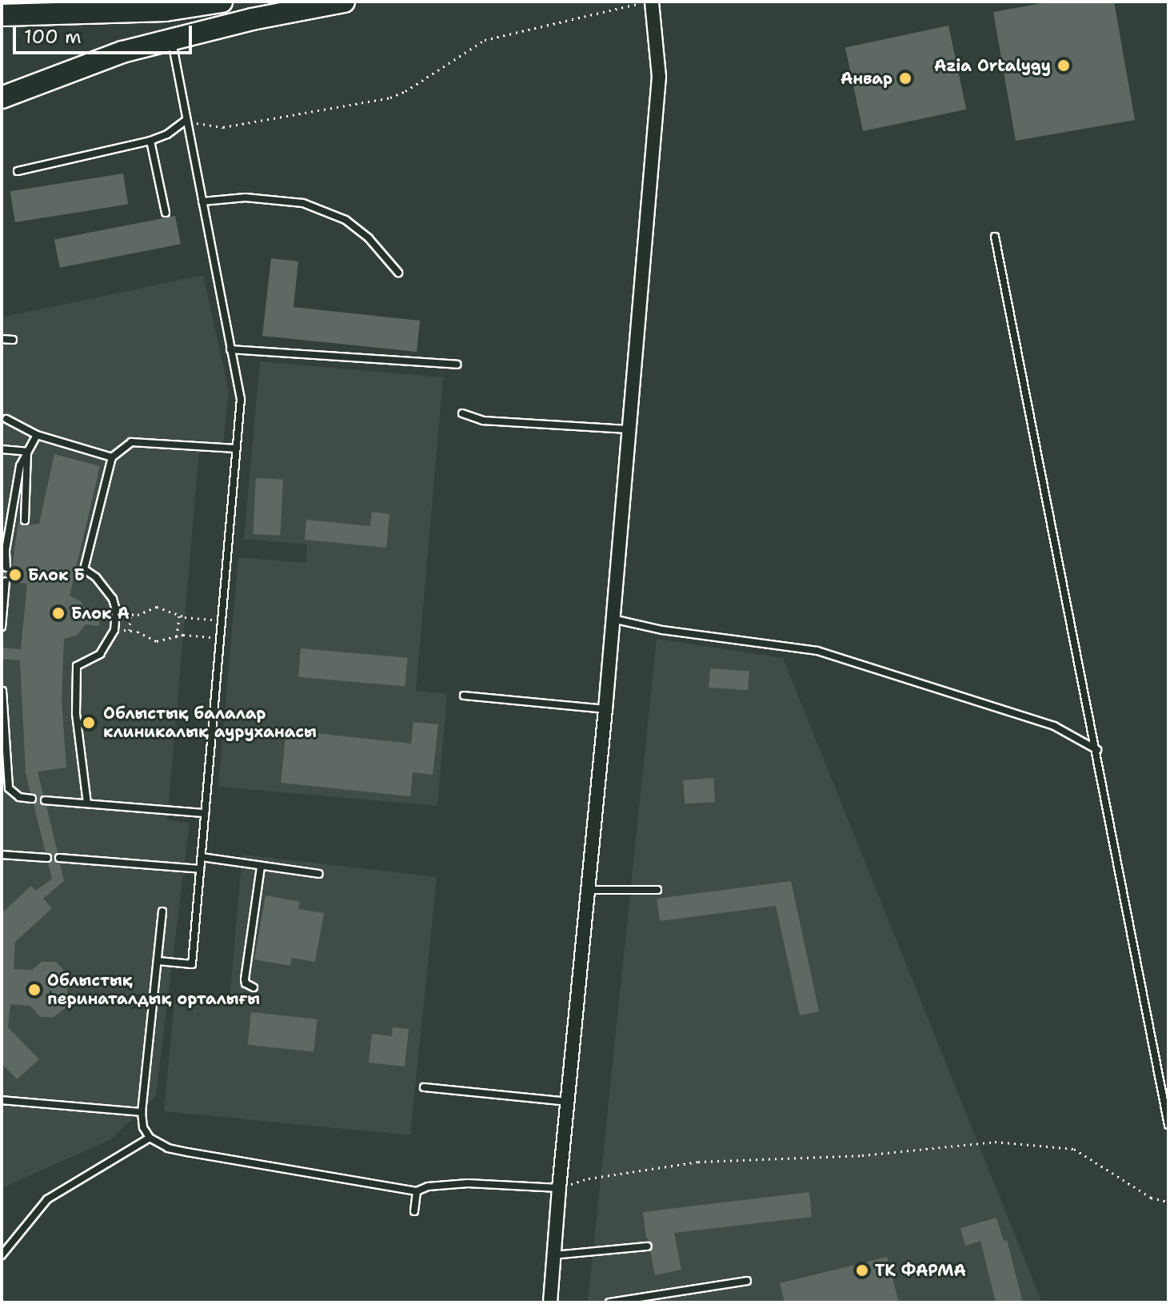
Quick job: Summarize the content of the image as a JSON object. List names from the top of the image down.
{
  "places": [
    "Azia Ortalygy",
    "Анвар",
    "Блок Б",
    "Блок А",
    "Облыстық балалар клиникалық ауруханасы",
    "Облыстық перинаталдық орталығы",
    "ТК ФАРМА"
  ],
  "scale_bar": "100 m"
}
